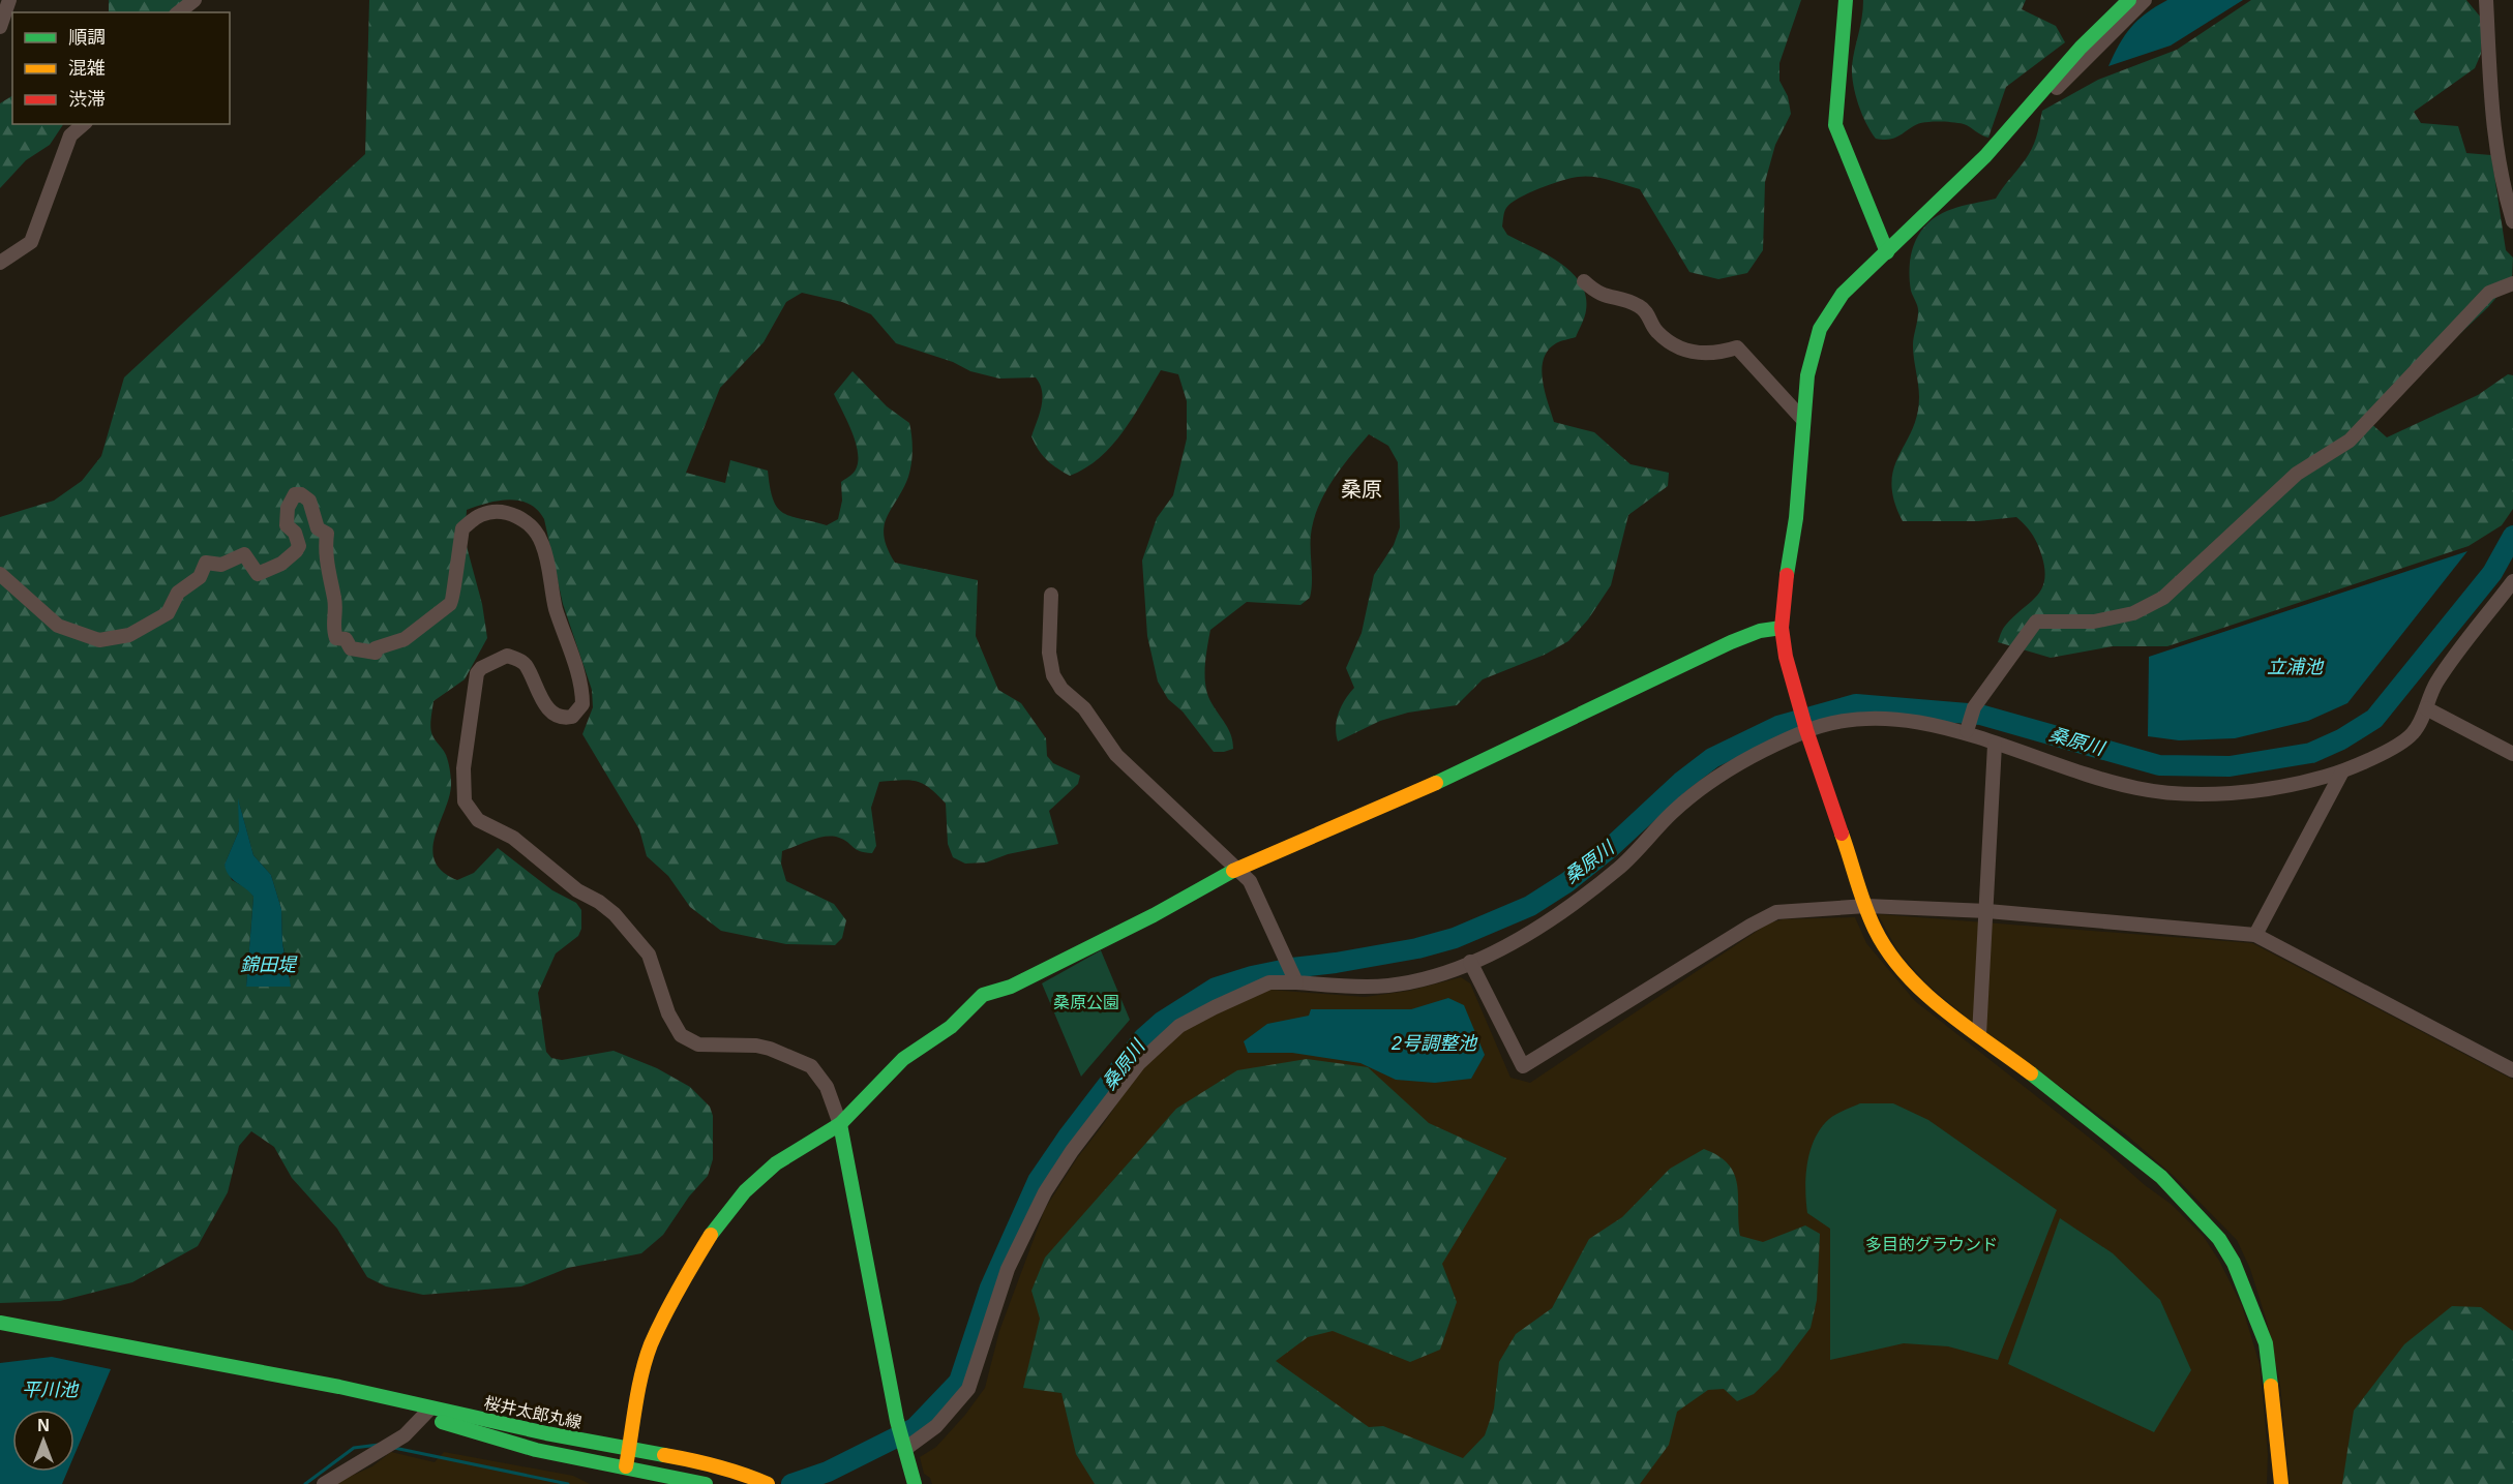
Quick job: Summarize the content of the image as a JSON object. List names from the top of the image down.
{
  "streets": {
    "street": ["桜井太郎丸線"]
  },
  "districts": ["桑原"],
  "water": [
    "立浦池",
    "桑原川",
    "錦田堤",
    "2号調整池",
    "平川池"
  ],
  "parks": ["桑原公園", "多目的グラウンド"],
  "legend": ["順調", "混雑", "渋滞"],
  "north": "top"
}
